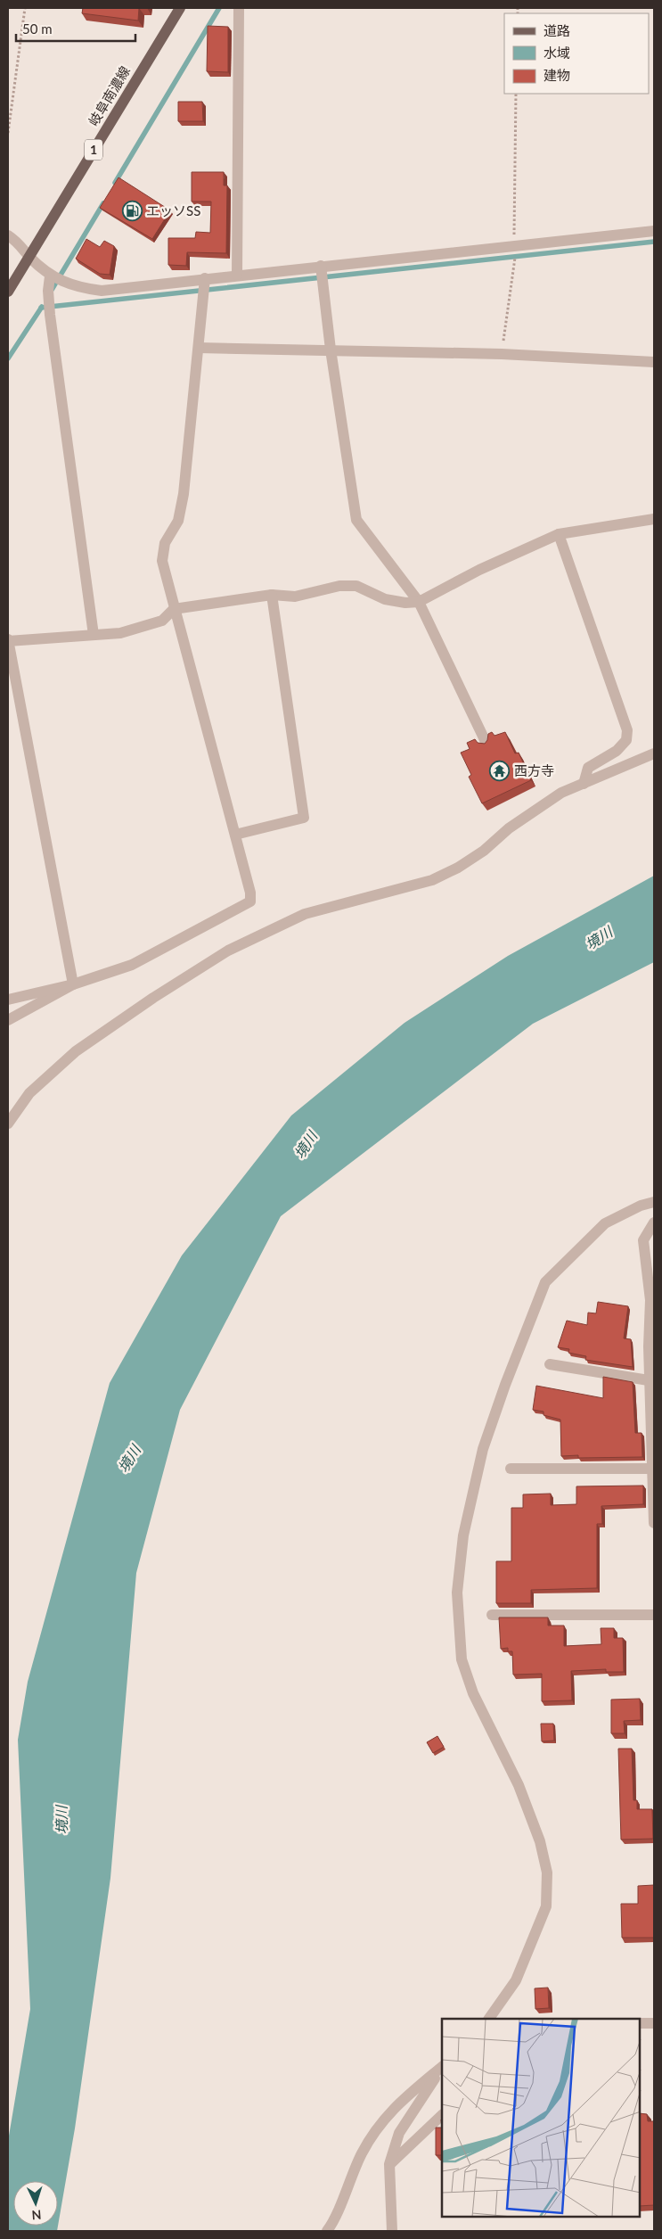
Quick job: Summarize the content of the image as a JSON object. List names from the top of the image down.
{
  "streets": {
    "main road": ["岐阜南濃線", "1"]
  },
  "water": ["境川"],
  "places": {
    "fuel station": ["エッソSS"],
    "temple": ["西方寺"]
  },
  "legend": ["道路", "水域", "建物"],
  "scale_bar": "50 m",
  "north": "bottom"
}
